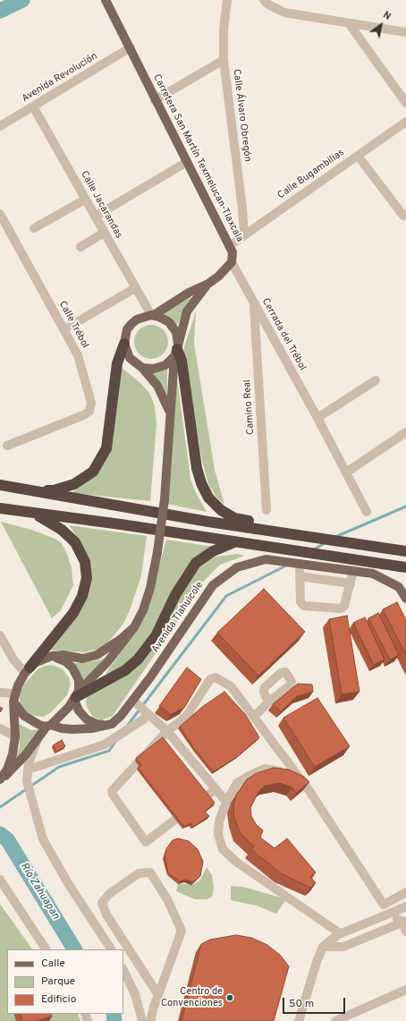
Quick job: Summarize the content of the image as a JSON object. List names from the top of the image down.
{
  "streets": {
    "main road": ["Carretera San Martín Texmelucan-Tlaxcala", "Avenida Tlahuicole"],
    "street": [
      "Avenida Revolución",
      "Calle Álvaro Obregón",
      "Calle Bugambilias",
      "Calle Jacarandas",
      "Calle Trébol",
      "Cerrada del Trébol",
      "Camino Real"
    ]
  },
  "crossings": [
    ["Avenida Revolución", "Carretera San Martín Texmelucan-Tlaxcala"],
    ["Avenida Revolución", "Calle Jacarandas"],
    ["Calle Álvaro Obregón", "Calle Bugambilias"],
    ["Carretera San Martín Texmelucan-Tlaxcala", "Calle Bugambilias"],
    ["Carretera San Martín Texmelucan-Tlaxcala", "Cerrada del Trébol"],
    ["Cerrada del Trébol", "Camino Real"]
  ],
  "water": ["Río Zahuapan"],
  "places": ["Centro de Convenciones"],
  "legend": ["Calle", "Parque", "Edificio"],
  "scale_bar": "50 m",
  "north": "top right"
}
